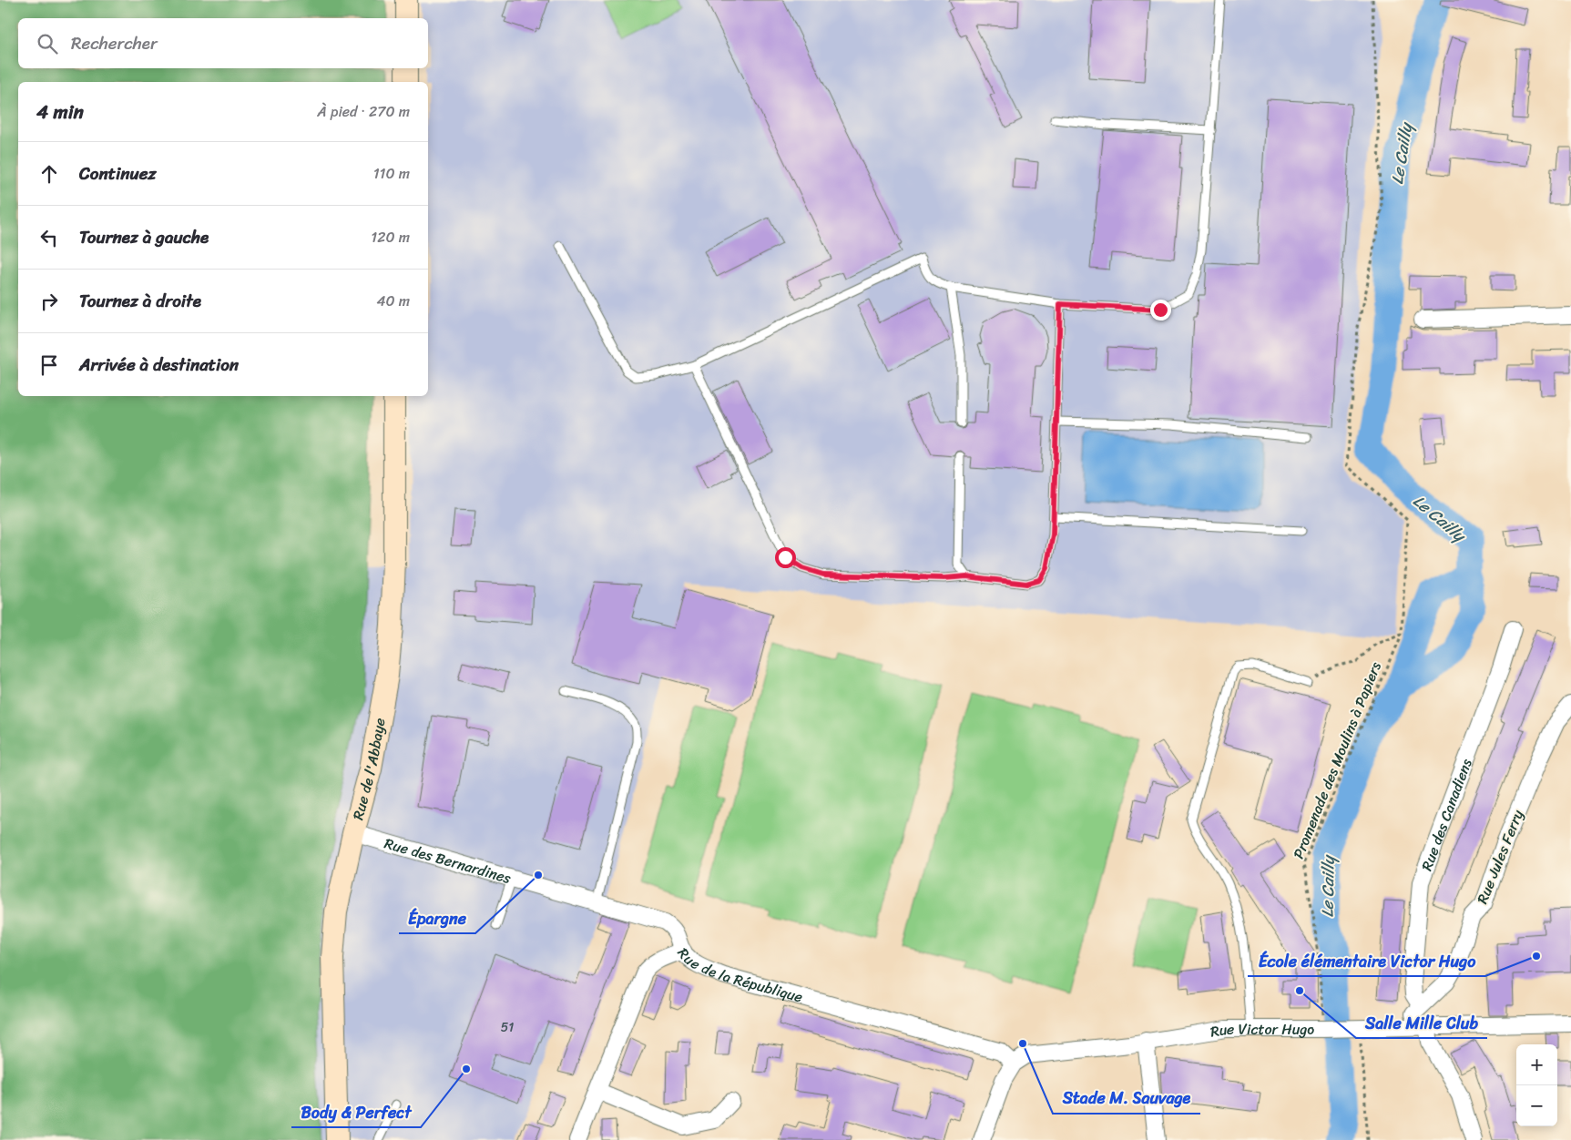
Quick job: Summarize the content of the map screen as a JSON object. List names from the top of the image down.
{
  "streets": {
    "street": [
      "Rue de l'Abbaye",
      "Rue des Canadiens",
      "Rue Jules Ferry",
      "Rue des Bernardines",
      "Rue de la République",
      "Rue Victor Hugo"
    ],
    "path": ["Promenade des Moulins à Papiers"]
  },
  "crossings": [
    ["Rue de l'Abbaye", "Rue des Bernardines"],
    ["Rue des Canadiens", "Rue Jules Ferry"],
    ["Rue Jules Ferry", "Rue Victor Hugo"],
    ["Rue des Bernardines", "Rue de la République"],
    ["Rue de la République", "Rue Victor Hugo"]
  ],
  "water": ["Le Cailly"],
  "places": [
    "Épargne",
    "École élémentaire Victor Hugo",
    "Salle Mille Club",
    "Stade M. Sauvage",
    "Body & Perfect"
  ],
  "house_numbers": ["51"],
  "page": {
    "search": "Rechercher",
    "heading": ["4 min", "À pied · 270 m"],
    "list": [
      ["Continuez", "110 m"],
      ["Tournez à gauche", "120 m"],
      ["Tournez à droite", "40 m"],
      "Arrivée à destination"
    ],
    "map_buttons": ["+", "−"]
  }
}
